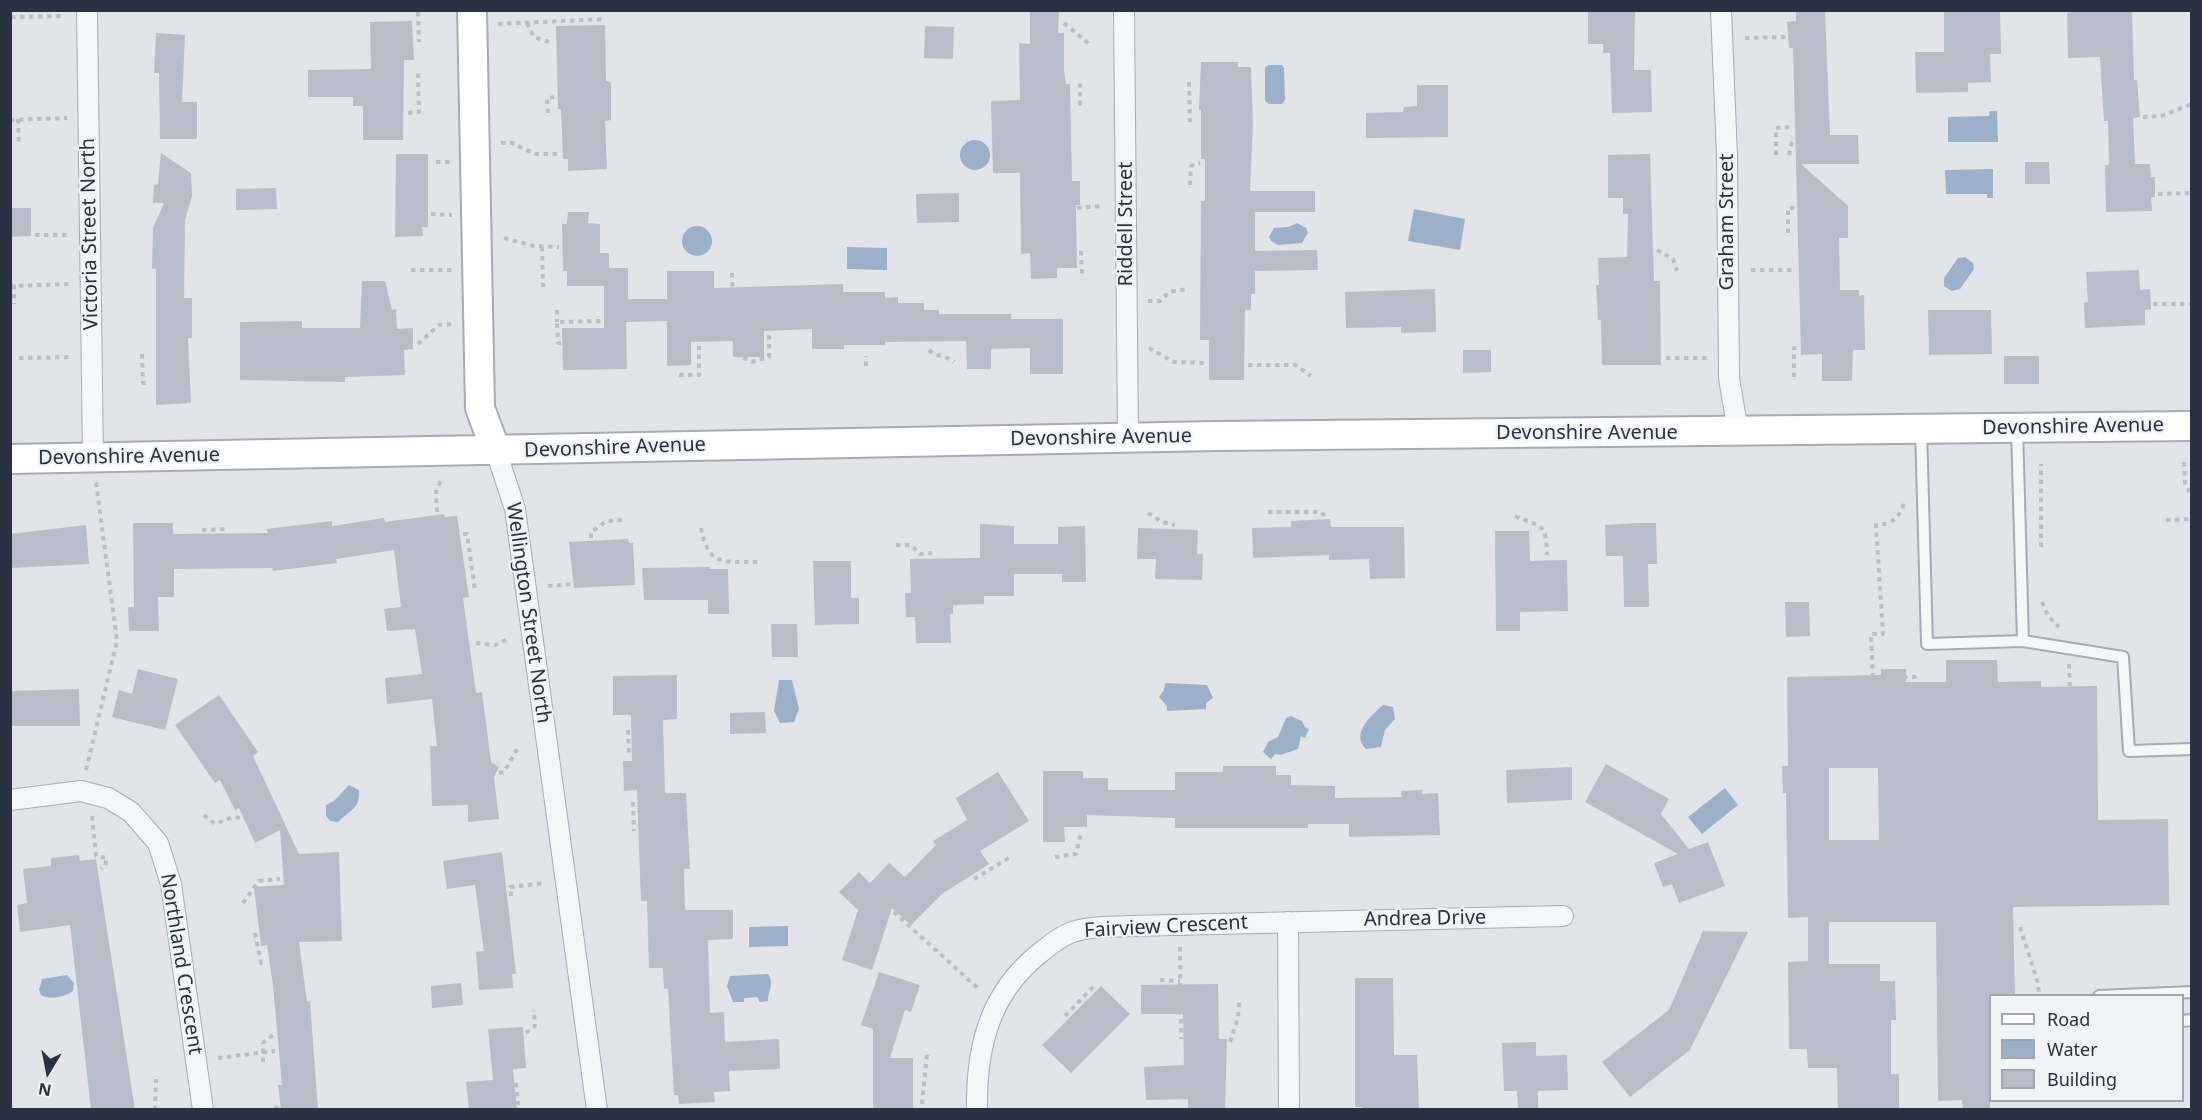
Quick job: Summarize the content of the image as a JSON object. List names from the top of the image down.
{
  "streets": {
    "main road": ["Devonshire Avenue", "Wellington Street North"],
    "street": [
      "Graham Street",
      "Riddell Street",
      "Victoria Street North",
      "Andrea Drive",
      "Fairview Crescent",
      "Northland Crescent"
    ]
  },
  "crossings": [
    ["Graham Street", "Devonshire Avenue"],
    ["Riddell Street", "Devonshire Avenue"],
    ["Victoria Street North", "Devonshire Avenue"],
    ["Devonshire Avenue", "Wellington Street North"],
    ["Andrea Drive", "Fairview Crescent"]
  ],
  "legend": ["Road", "Water", "Building"],
  "north": "bottom"
}
